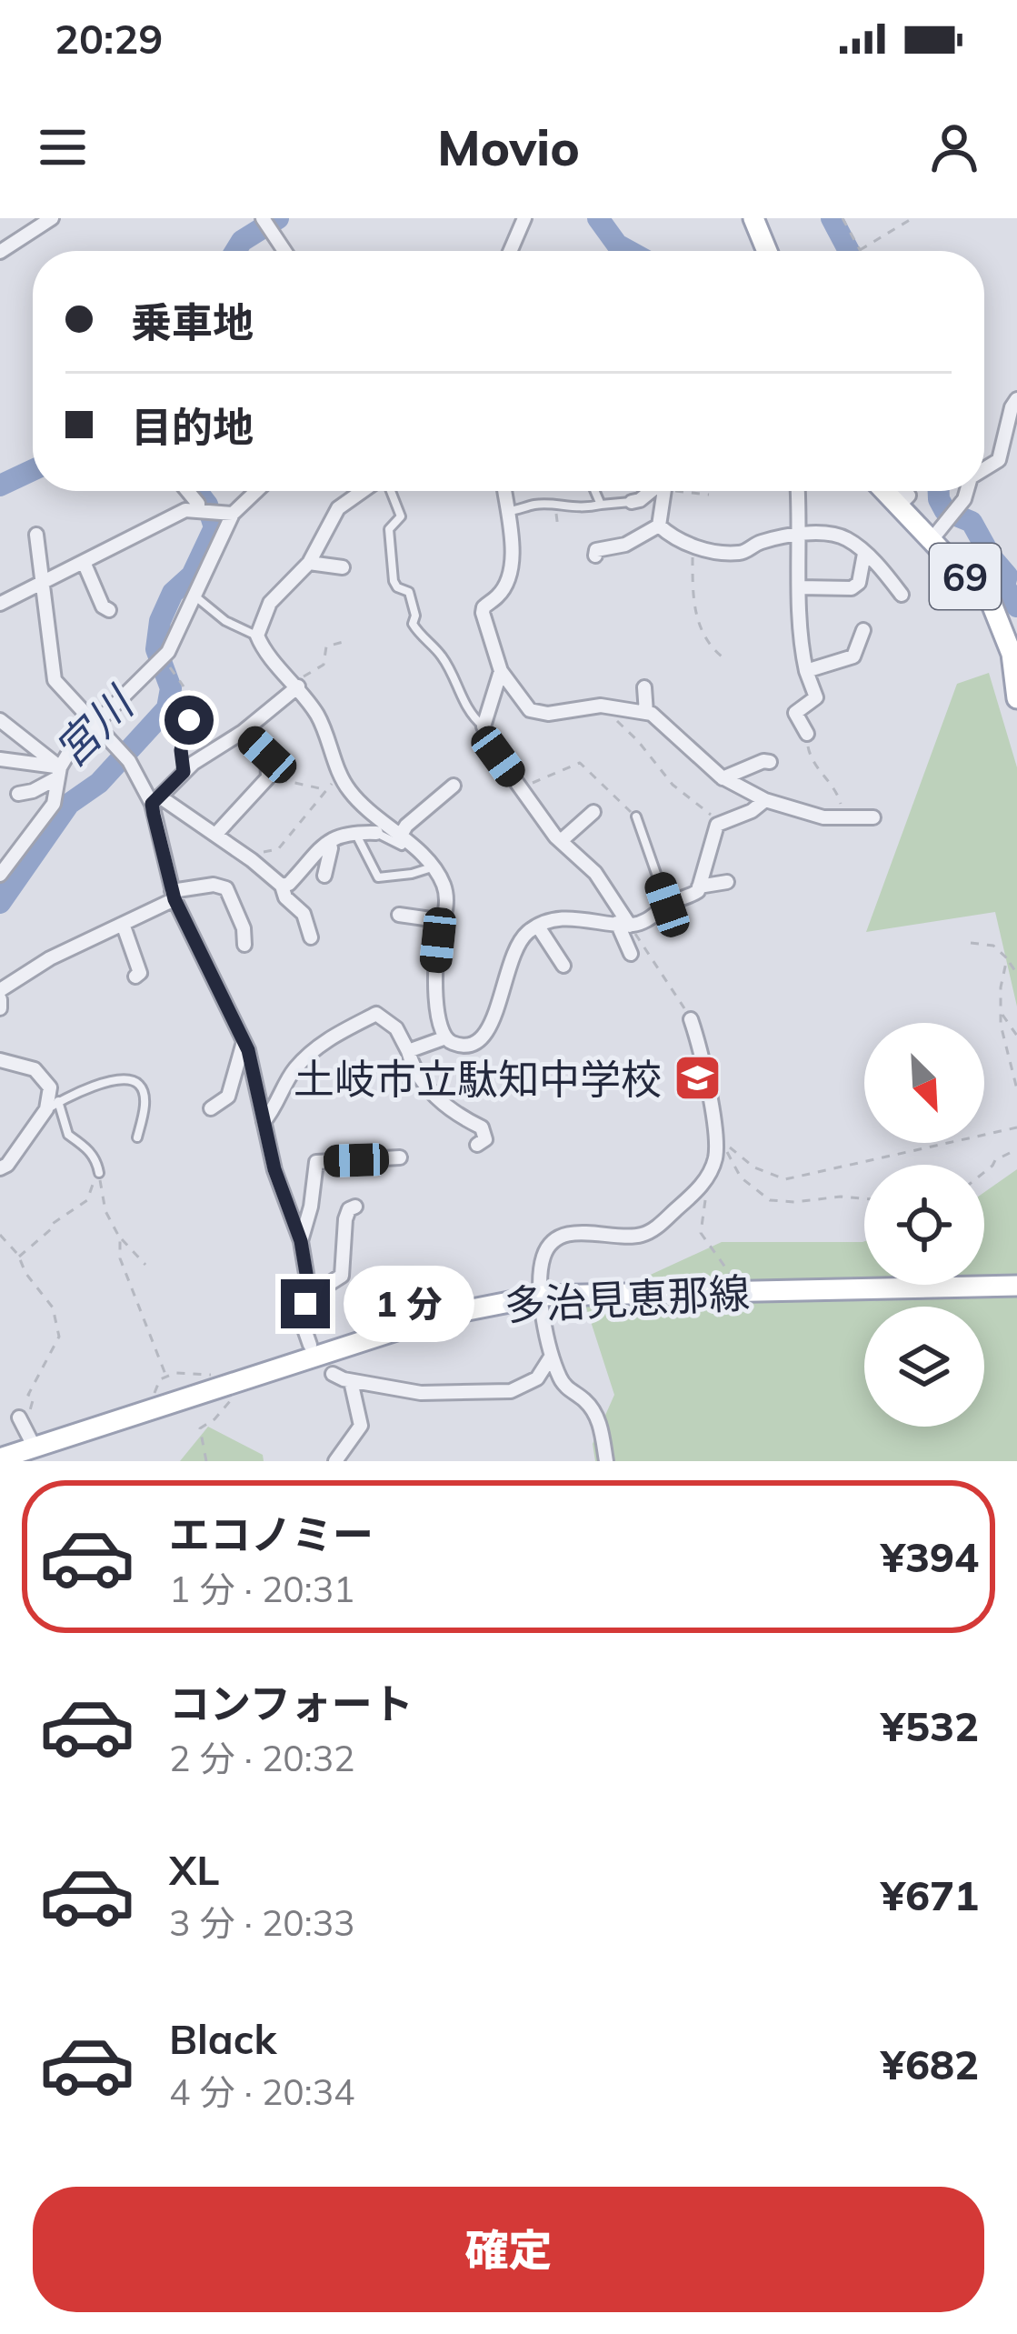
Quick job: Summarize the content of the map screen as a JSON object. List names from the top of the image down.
{
  "streets": {
    "main road": ["69", "多治見恵那線"]
  },
  "water": ["宮川"],
  "places": {
    "school or university": ["土岐市立駄知中学校"]
  },
  "north": "bottom right",
  "page": {
    "status": "20:29",
    "header": "Movio",
    "banner": ["乗車地", "目的地"],
    "bubble": "1 分",
    "list": [
      {
        "name": "エコノミー",
        "note": "1 分 · 20:31",
        "value": "¥394"
      },
      {
        "name": "コンフォート",
        "note": "2 分 · 20:32",
        "value": "¥532"
      },
      {
        "name": "XL",
        "note": "3 分 · 20:33",
        "value": "¥671"
      },
      {
        "name": "Black",
        "note": "4 分 · 20:34",
        "value": "¥682"
      }
    ],
    "buttons": "確定"
  }
}
